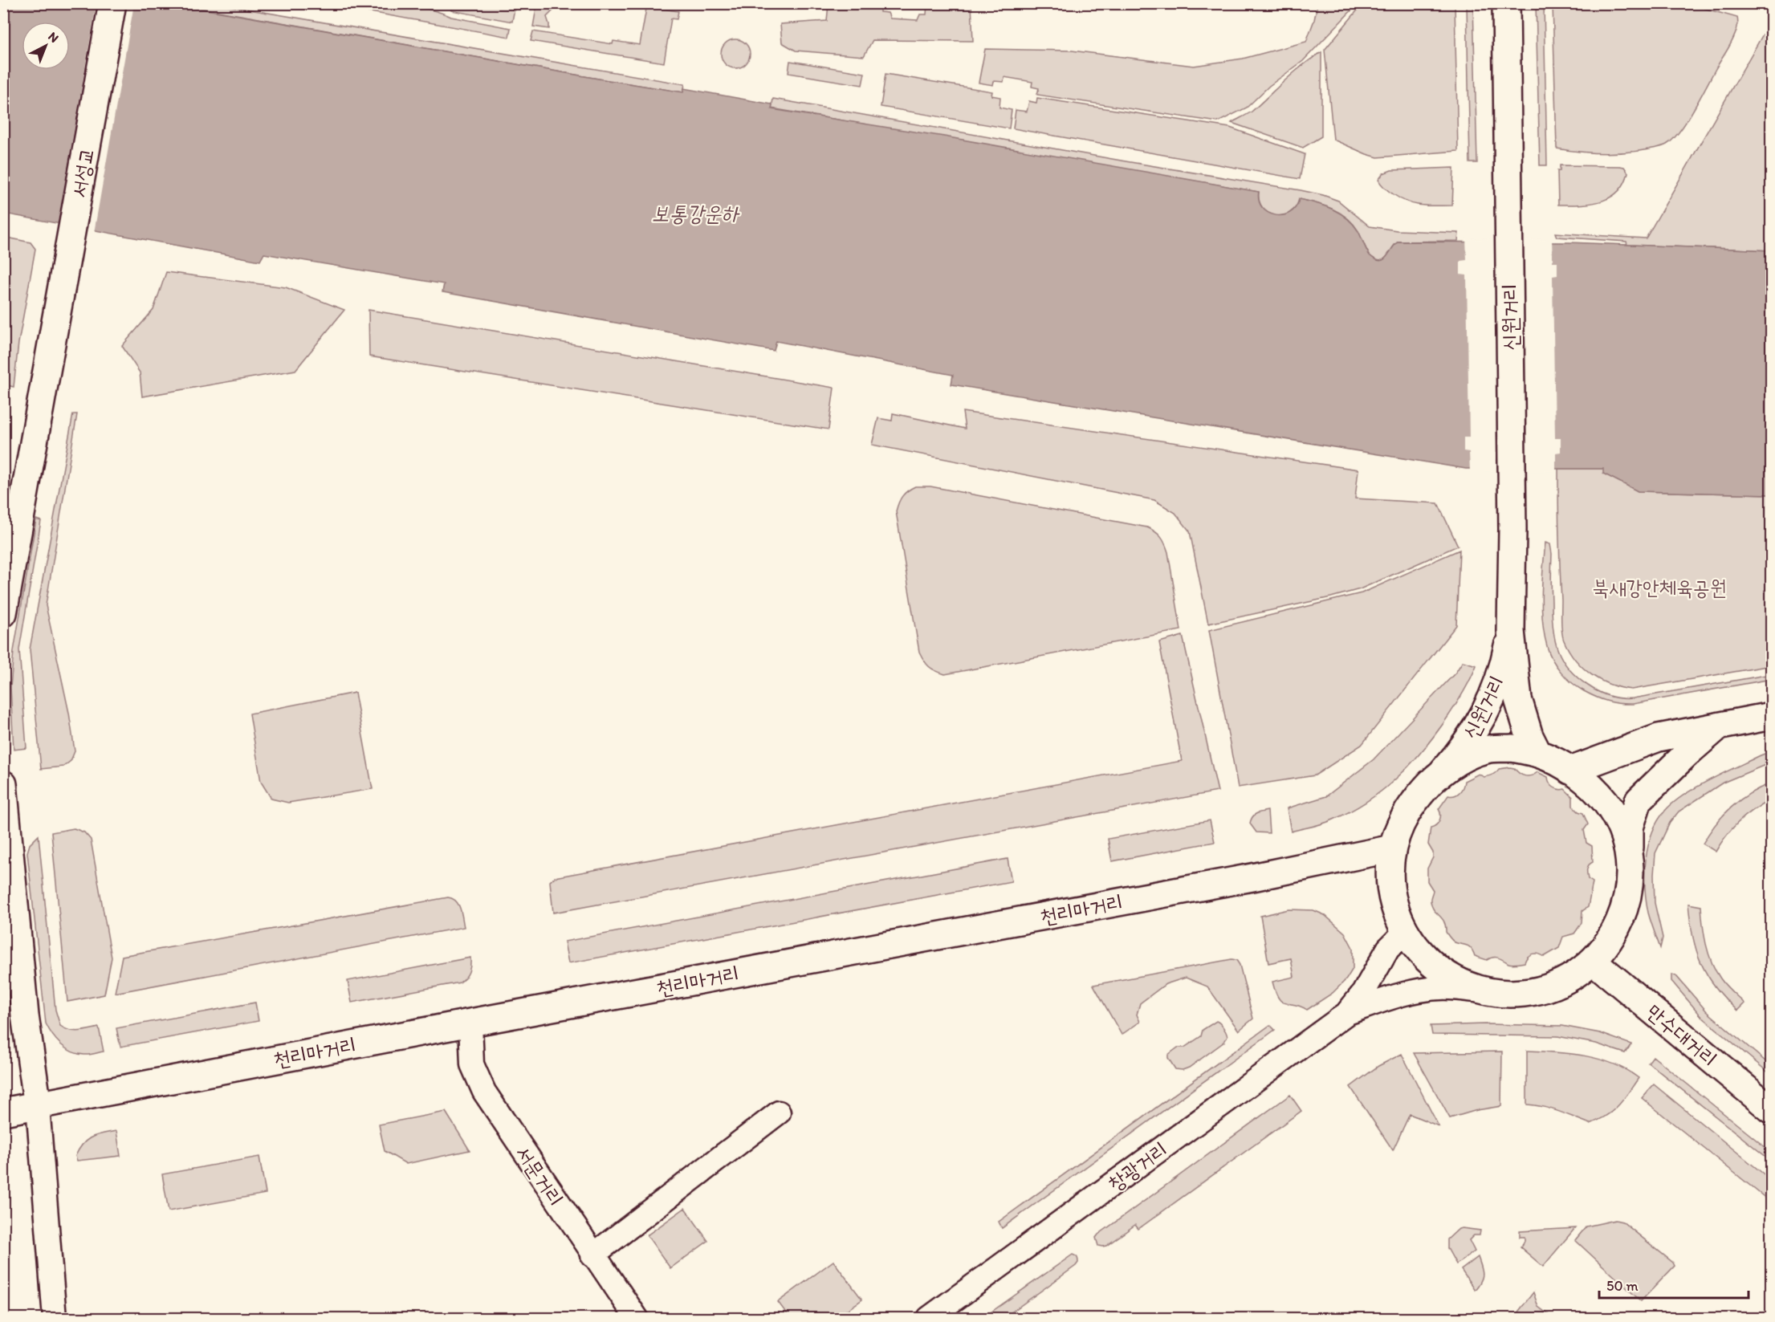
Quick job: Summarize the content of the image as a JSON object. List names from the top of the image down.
{
  "streets": {
    "main road": [
      "서성교",
      "신원거리",
      "천리마거리",
      "만수대거리"
    ],
    "street": ["창광거리", "서문거리"]
  },
  "crossings": [
    ["천리마거리", "서문거리"]
  ],
  "water": ["보통강운하"],
  "parks": ["북새강안체육공원"],
  "scale_bar": "50 m",
  "north": "top right"
}
